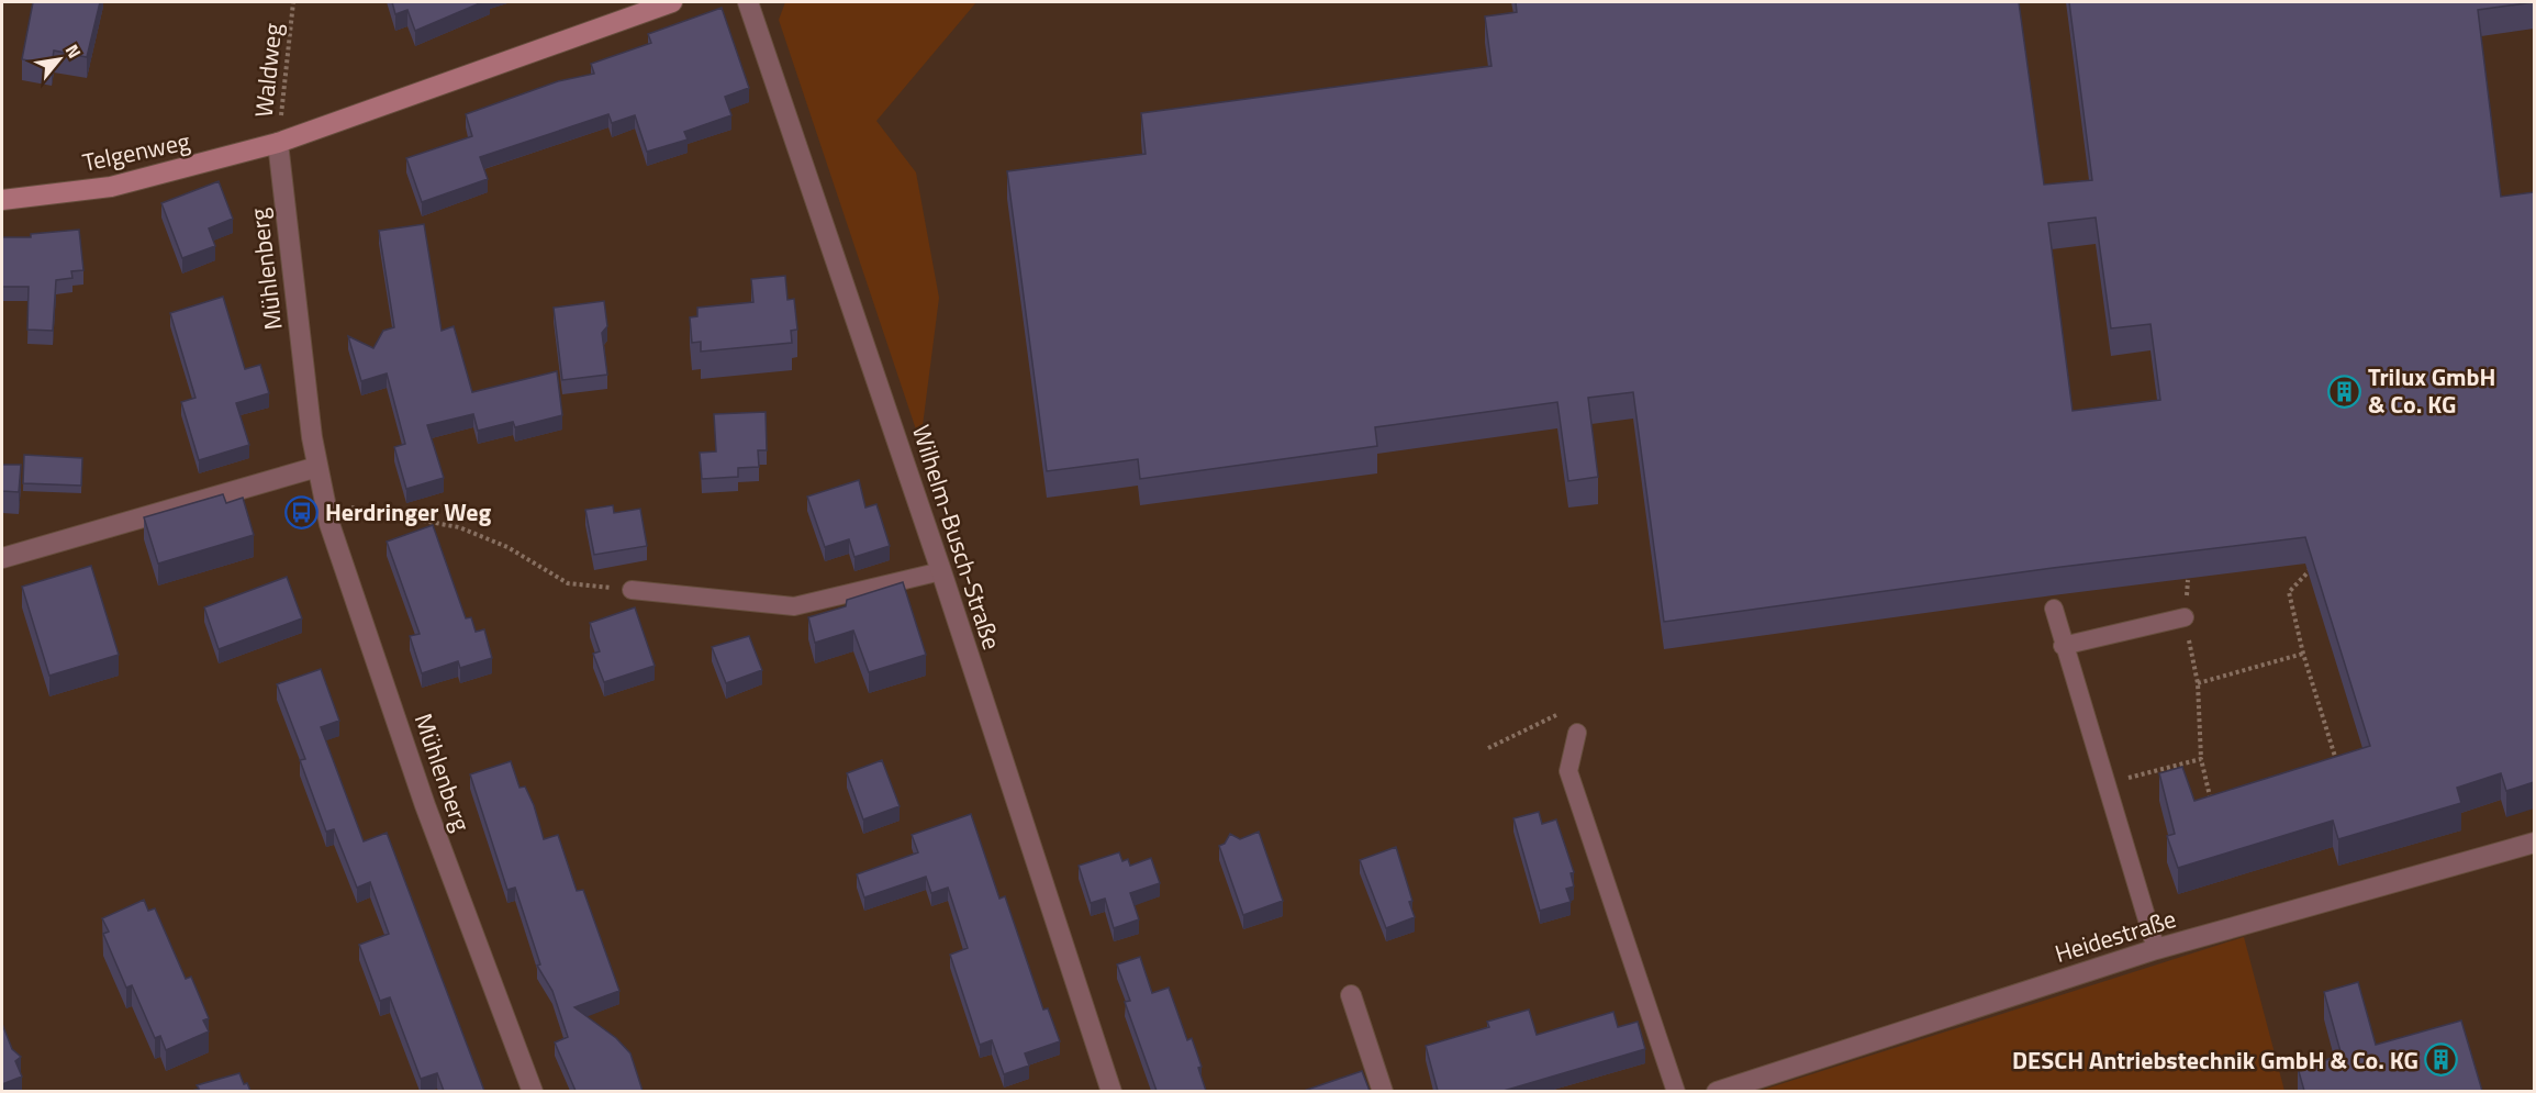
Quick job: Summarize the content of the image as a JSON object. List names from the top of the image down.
{
  "streets": {
    "main road": ["Telgenweg"],
    "street": ["Mühlenberg", "Wilhelm-Busch-Straße", "Heidestraße"],
    "path": ["Waldweg"]
  },
  "crossings": [
    ["Waldweg", "Telgenweg"],
    ["Waldweg", "Mühlenberg"],
    ["Telgenweg", "Mühlenberg"]
  ],
  "places": {
    "building": ["Trilux GmbH & Co. KG", "DESCH Antriebstechnik GmbH & Co. KG"],
    "bus stop": ["Herdringer Weg"]
  },
  "north": "top right"
}
